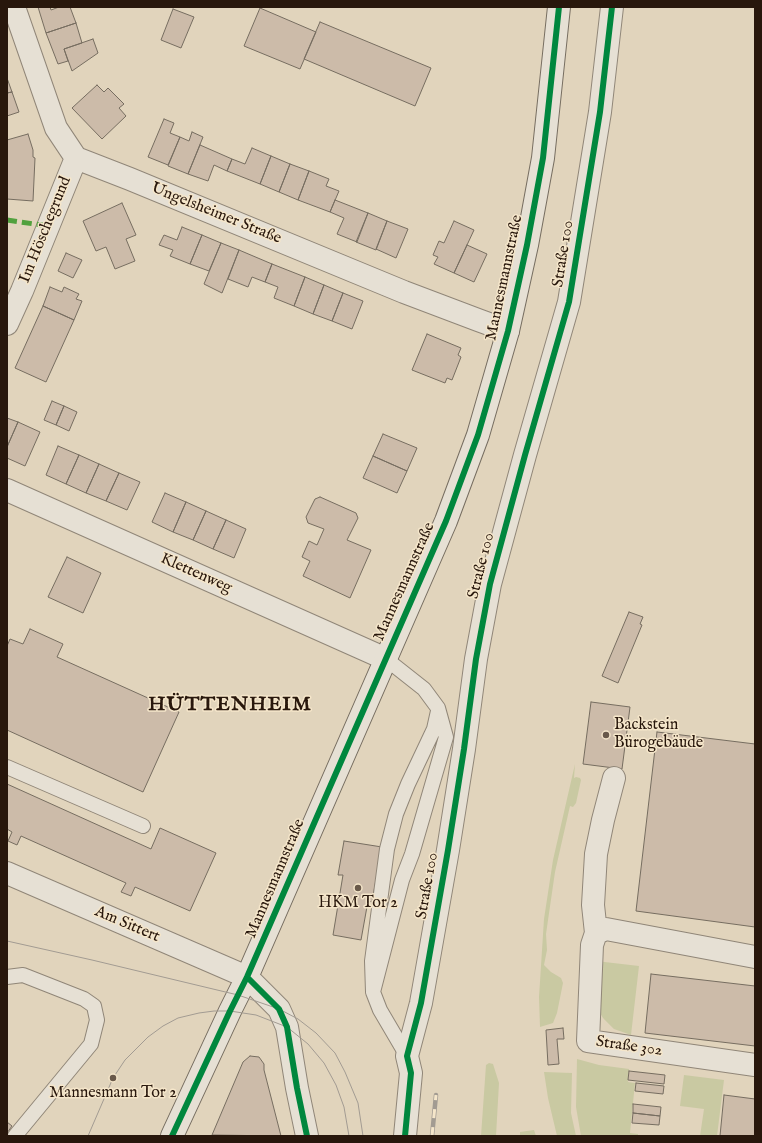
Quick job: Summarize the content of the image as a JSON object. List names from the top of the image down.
{
  "streets": {
    "street": [
      "Ungelsheimer Straße",
      "Im Höschegrund",
      "Straße 100",
      "Mannesmannstraße",
      "Klettenweg",
      "Am Sittert",
      "Straße 302"
    ]
  },
  "crossings": [
    ["Ungelsheimer Straße", "Im Höschegrund"],
    ["Ungelsheimer Straße", "Mannesmannstraße"],
    ["Mannesmannstraße", "Klettenweg"],
    ["Mannesmannstraße", "Am Sittert"]
  ],
  "districts": ["HÜTTENHEIM"],
  "places": ["Backstein Bürogebäude", "HKM Tor 2", "Mannesmann Tor 2"]
}
